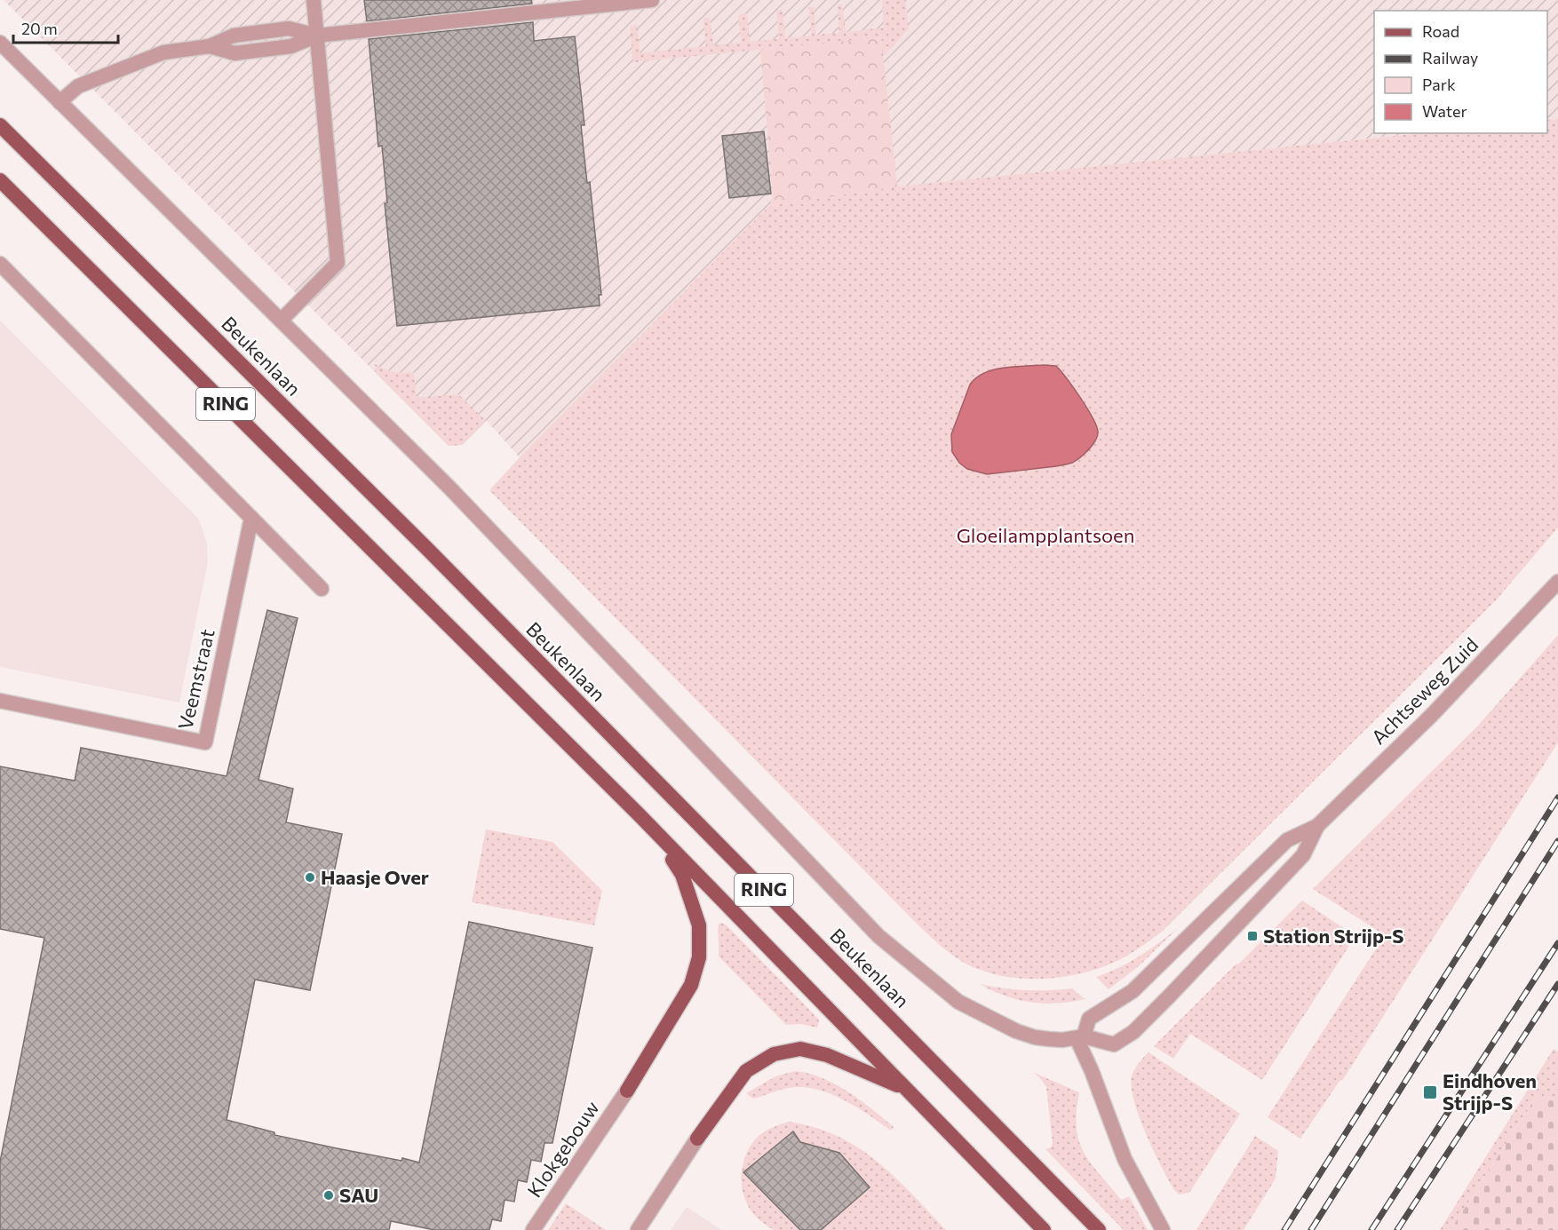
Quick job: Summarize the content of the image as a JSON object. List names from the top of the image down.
{
  "streets": {
    "main road": ["Beukenlaan", "RING"],
    "street": ["Veemstraat", "Achtseweg Zuid", "Klokgebouw"]
  },
  "crossings": [
    ["Beukenlaan", "Achtseweg Zuid"]
  ],
  "parks": ["Gloeilampplantsoen"],
  "places": {
    "other": ["Haasje Over", "SAU"],
    "transit": ["Station Strijp-S", "Eindhoven Strijp-S"]
  },
  "legend": [
    "Road",
    "Railway",
    "Park",
    "Water"
  ],
  "scale_bar": "20 m"
}
